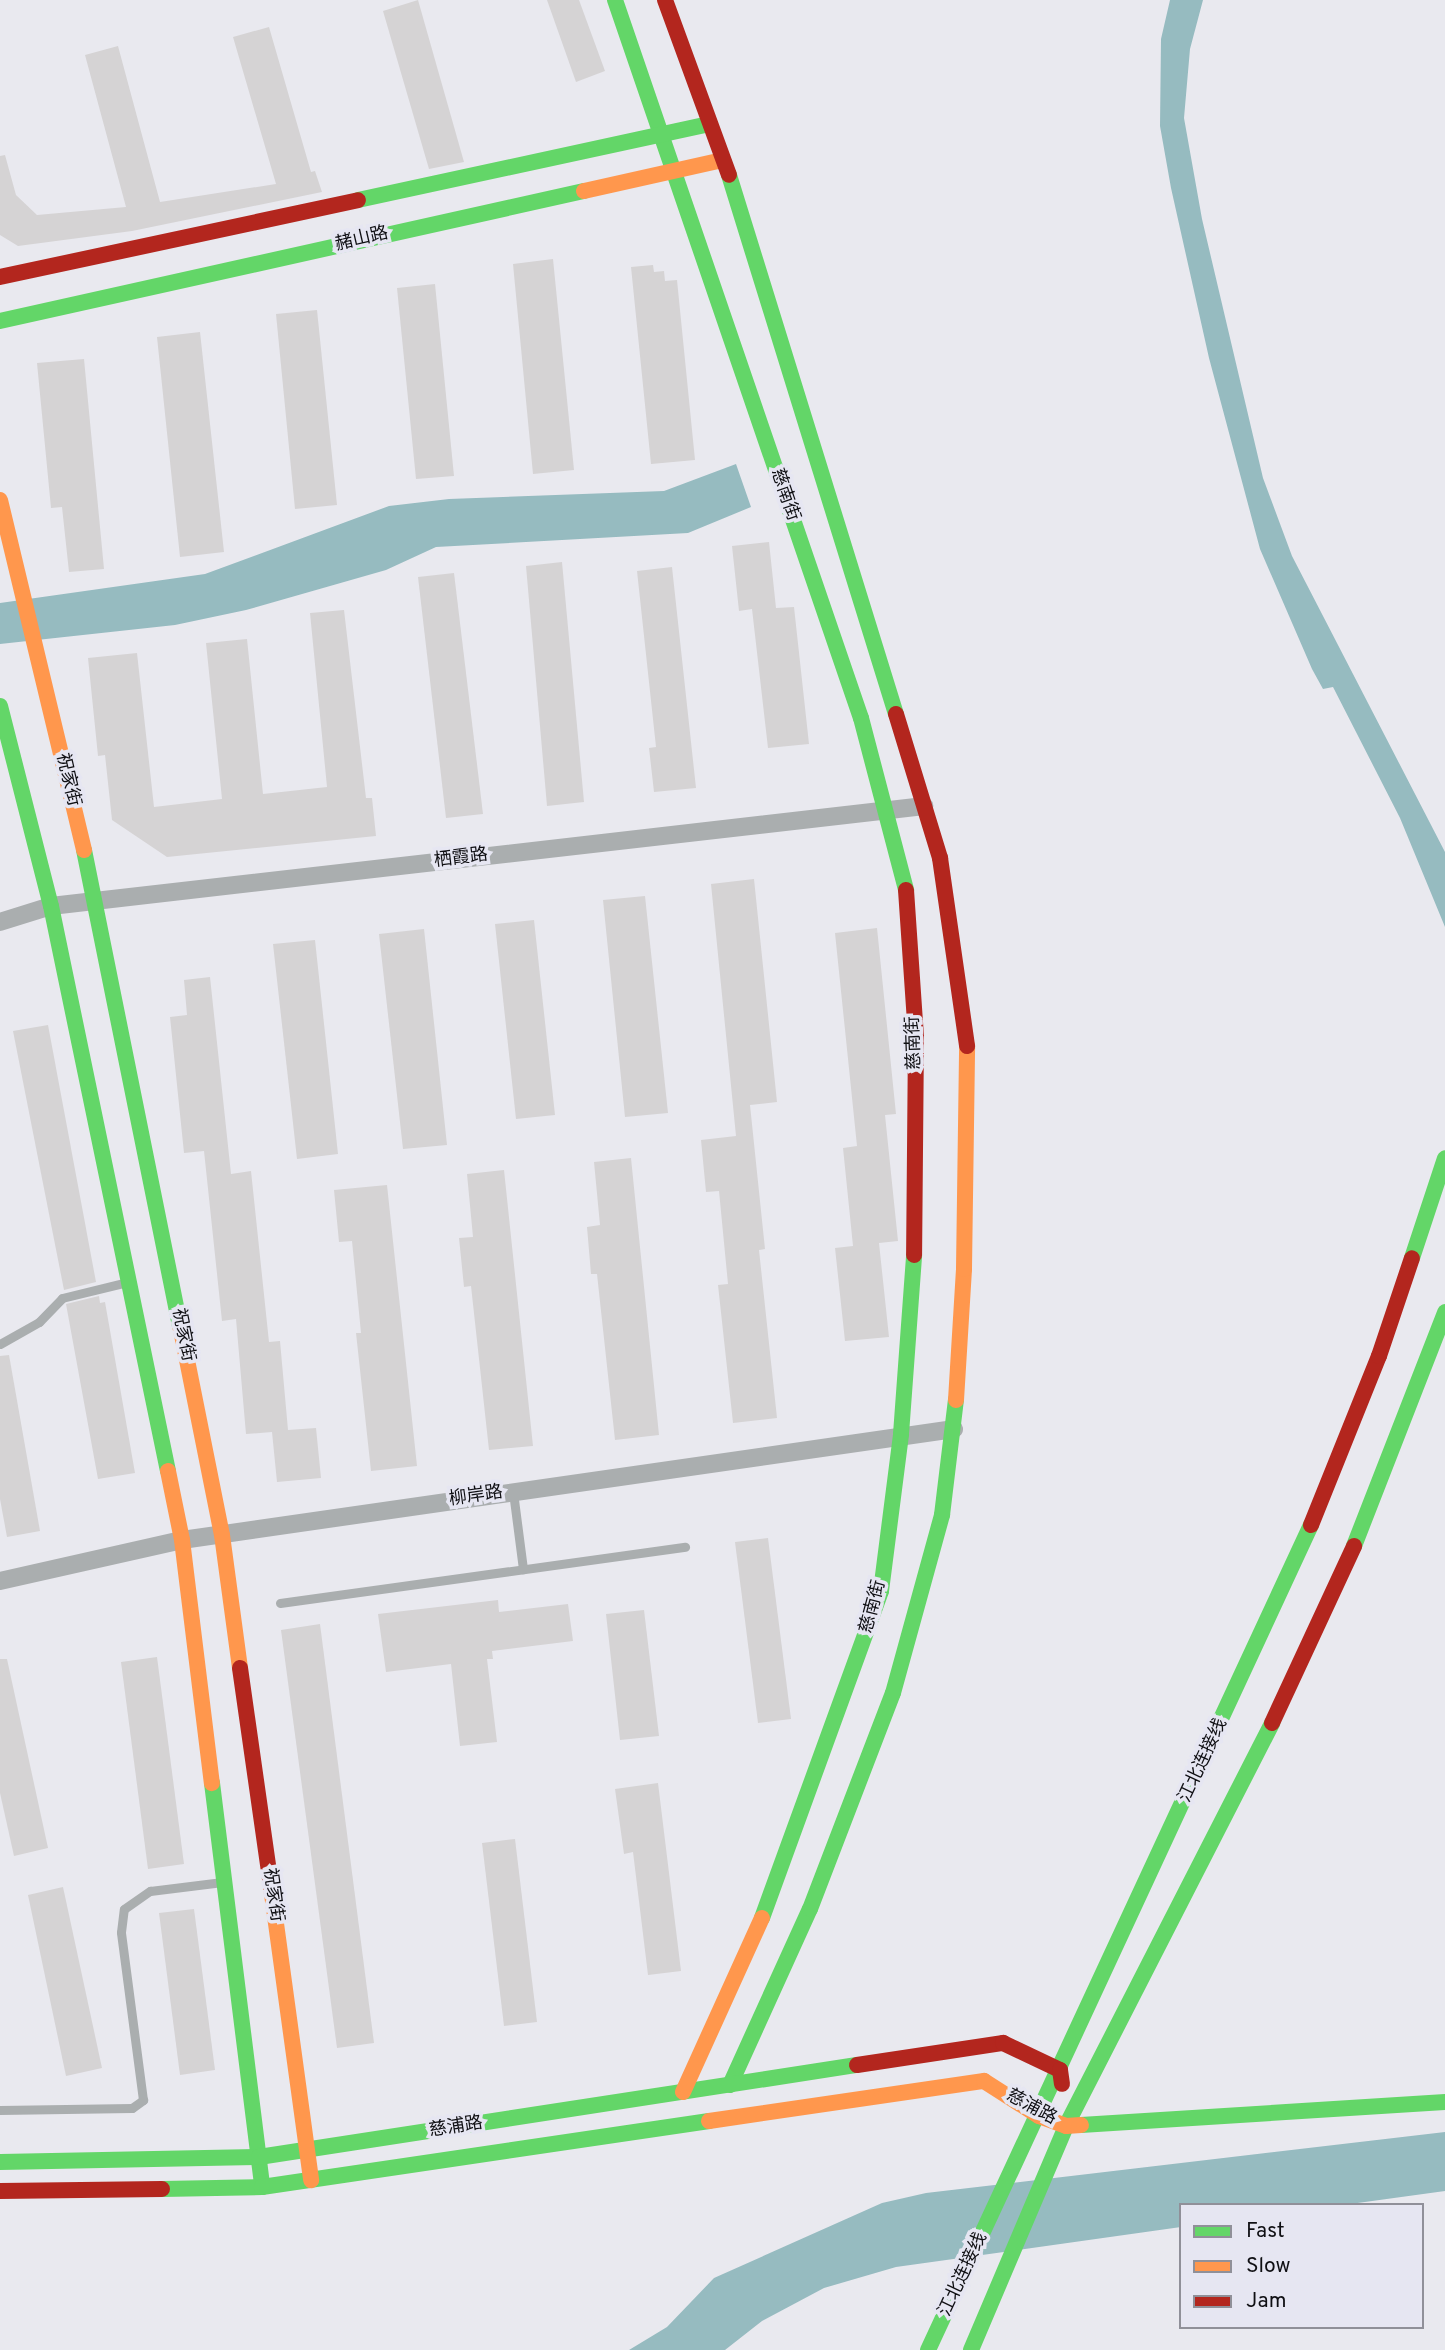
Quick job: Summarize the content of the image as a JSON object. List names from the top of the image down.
{
  "streets": {
    "main road": [
      "赭山路",
      "慈南街",
      "祝家街",
      "江北连接线",
      "慈浦路"
    ],
    "street": ["栖霞路", "柳岸路"]
  },
  "crossings": [
    ["赭山路", "慈南街"],
    ["慈南街", "栖霞路"],
    ["慈南街", "柳岸路"],
    ["慈南街", "慈浦路"],
    ["祝家街", "栖霞路"],
    ["祝家街", "柳岸路"],
    ["祝家街", "慈浦路"],
    ["江北连接线", "慈浦路"]
  ],
  "legend": ["Fast", "Slow", "Jam"]
}
